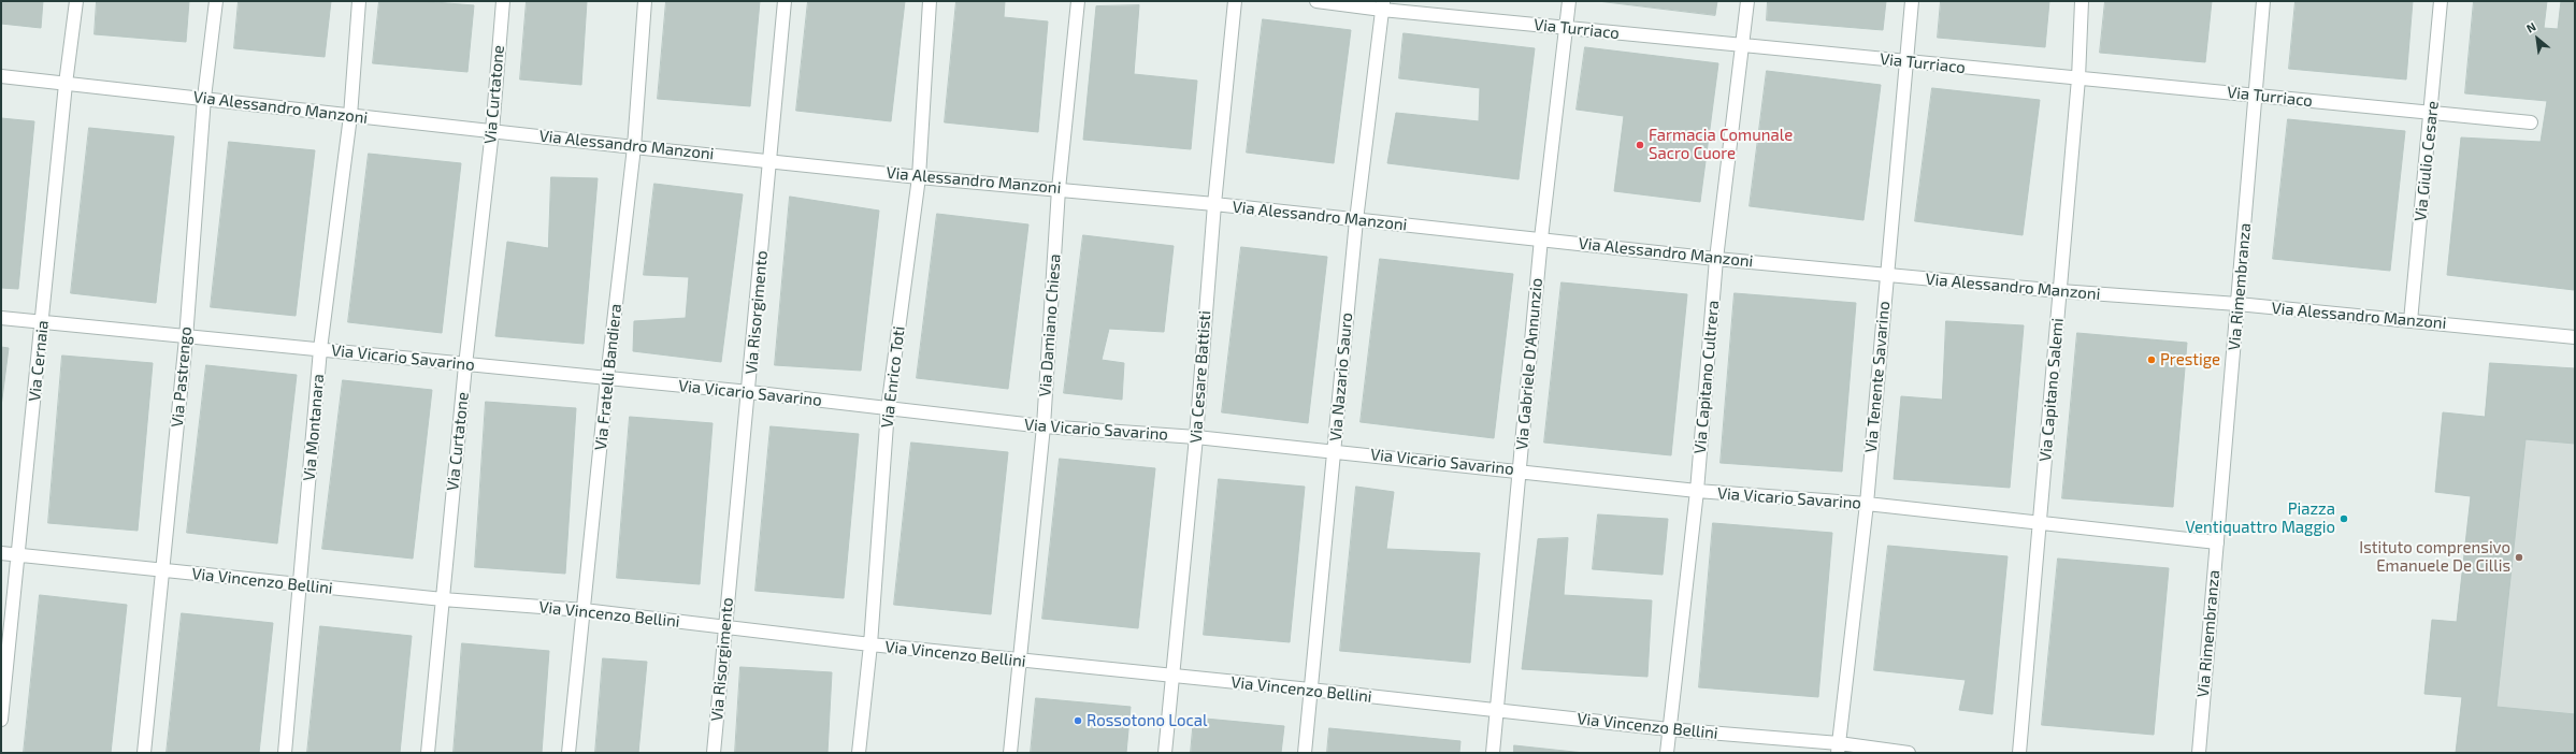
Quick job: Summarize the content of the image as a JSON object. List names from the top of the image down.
{
  "streets": {
    "street": [
      "Via Turriaco",
      "Via Curtatone",
      "Via Alessandro Manzoni",
      "Via Giulio Cesare",
      "Via Rimembranza",
      "Via Risorgimento",
      "Via Damiano Chiesa",
      "Via Vicario Savarino",
      "Via Cernaia",
      "Via Gabriele D'Annunzio",
      "Via Pastrengo",
      "Via Fratelli Bandiera",
      "Via Enrico Toti",
      "Via Cesare Battisti",
      "Via Nazario Sauro",
      "Via Capitano Cultrera",
      "Via Tenente Savarino",
      "Via Capitano Salemi",
      "Via Montanara",
      "Via Vincenzo Bellini"
    ]
  },
  "crossings": [
    ["Via Turriaco", "Via Giulio Cesare"],
    ["Via Turriaco", "Via Rimembranza"],
    ["Via Turriaco", "Via Gabriele D'Annunzio"],
    ["Via Turriaco", "Via Nazario Sauro"],
    ["Via Turriaco", "Via Capitano Cultrera"],
    ["Via Turriaco", "Via Tenente Savarino"],
    ["Via Turriaco", "Via Capitano Salemi"],
    ["Via Curtatone", "Via Alessandro Manzoni"],
    ["Via Curtatone", "Via Vicario Savarino"],
    ["Via Curtatone", "Via Vincenzo Bellini"],
    ["Via Alessandro Manzoni", "Via Giulio Cesare"],
    ["Via Alessandro Manzoni", "Via Rimembranza"],
    ["Via Alessandro Manzoni", "Via Risorgimento"],
    ["Via Alessandro Manzoni", "Via Damiano Chiesa"],
    ["Via Alessandro Manzoni", "Via Cernaia"],
    ["Via Alessandro Manzoni", "Via Gabriele D'Annunzio"],
    ["Via Alessandro Manzoni", "Via Pastrengo"],
    ["Via Alessandro Manzoni", "Via Fratelli Bandiera"],
    ["Via Alessandro Manzoni", "Via Enrico Toti"],
    ["Via Alessandro Manzoni", "Via Cesare Battisti"],
    ["Via Alessandro Manzoni", "Via Nazario Sauro"],
    ["Via Alessandro Manzoni", "Via Capitano Cultrera"],
    ["Via Alessandro Manzoni", "Via Tenente Savarino"],
    ["Via Alessandro Manzoni", "Via Capitano Salemi"],
    ["Via Alessandro Manzoni", "Via Montanara"],
    ["Via Rimembranza", "Via Vicario Savarino"],
    ["Via Risorgimento", "Via Vicario Savarino"],
    ["Via Risorgimento", "Via Vincenzo Bellini"],
    ["Via Damiano Chiesa", "Via Vicario Savarino"],
    ["Via Damiano Chiesa", "Via Vincenzo Bellini"],
    ["Via Vicario Savarino", "Via Cernaia"],
    ["Via Vicario Savarino", "Via Gabriele D'Annunzio"],
    ["Via Vicario Savarino", "Via Pastrengo"],
    ["Via Vicario Savarino", "Via Fratelli Bandiera"],
    ["Via Vicario Savarino", "Via Enrico Toti"],
    ["Via Vicario Savarino", "Via Cesare Battisti"],
    ["Via Vicario Savarino", "Via Nazario Sauro"],
    ["Via Vicario Savarino", "Via Capitano Cultrera"],
    ["Via Vicario Savarino", "Via Tenente Savarino"],
    ["Via Vicario Savarino", "Via Capitano Salemi"],
    ["Via Vicario Savarino", "Via Montanara"],
    ["Via Cernaia", "Via Vincenzo Bellini"],
    ["Via Gabriele D'Annunzio", "Via Vincenzo Bellini"],
    ["Via Pastrengo", "Via Vincenzo Bellini"],
    ["Via Fratelli Bandiera", "Via Vincenzo Bellini"],
    ["Via Enrico Toti", "Via Vincenzo Bellini"],
    ["Via Cesare Battisti", "Via Vincenzo Bellini"],
    ["Via Nazario Sauro", "Via Vincenzo Bellini"],
    ["Via Capitano Cultrera", "Via Vincenzo Bellini"],
    ["Via Tenente Savarino", "Via Vincenzo Bellini"],
    ["Via Montanara", "Via Vincenzo Bellini"]
  ],
  "places": [
    "Farmacia Comunale Sacro Cuore",
    "Prestige",
    "Piazza Ventiquattro Maggio",
    "Istituto comprensivo Emanuele De Cillis",
    "Rossotono Local"
  ],
  "north": "top left"
}
